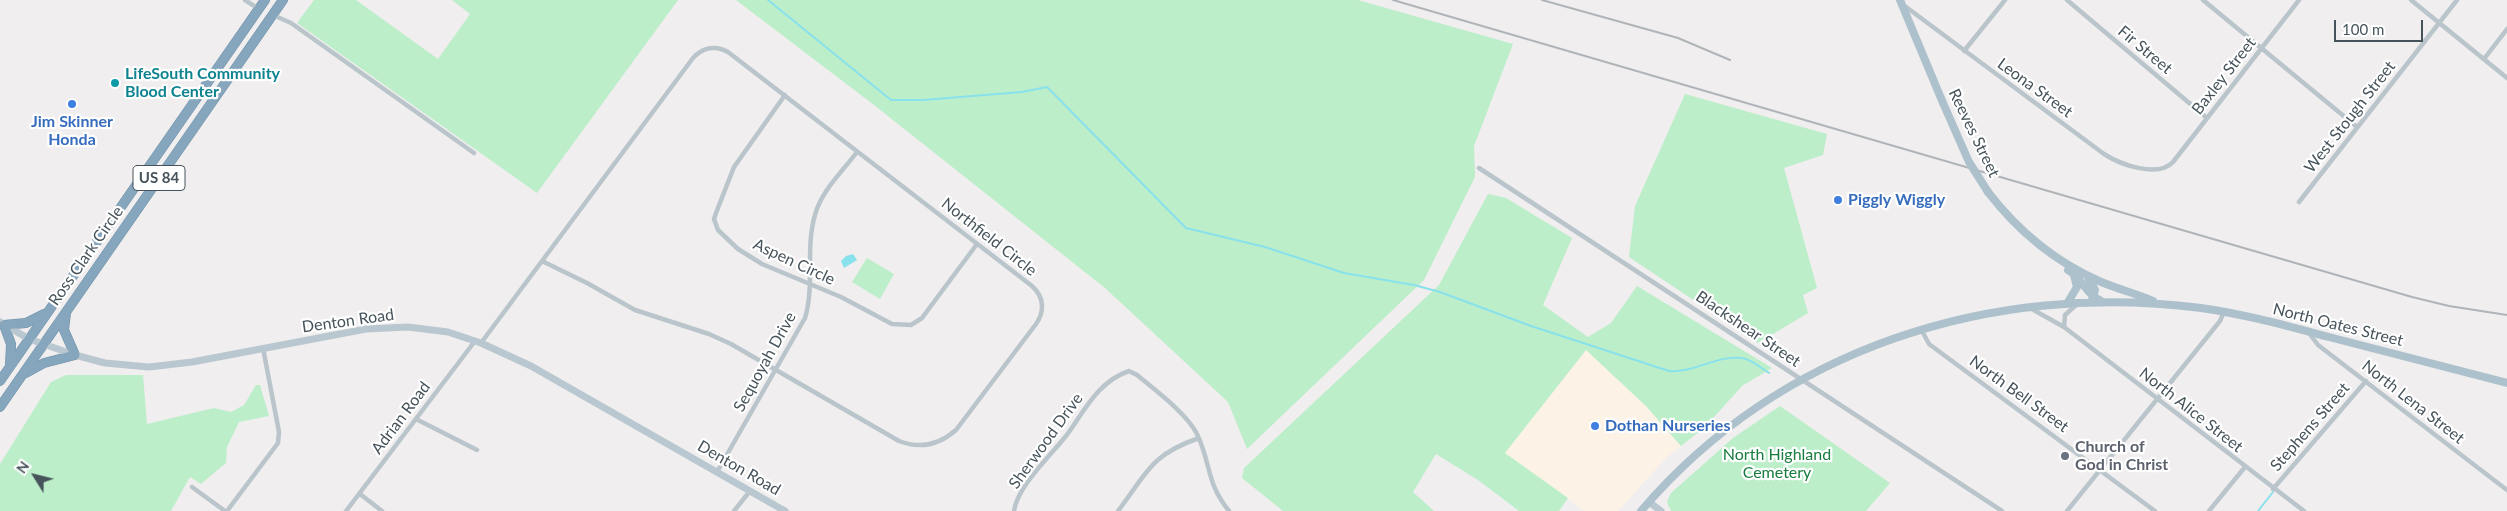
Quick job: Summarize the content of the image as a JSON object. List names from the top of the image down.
{
  "streets": {
    "highway": ["US 84", "Ross Clark Circle"],
    "main road": ["Reeves Street", "North Oates Street"],
    "street": [
      "Fir Street",
      "Baxley Street",
      "Leona Street",
      "West Stough Street",
      "Northfield Circle",
      "Aspen Circle",
      "Denton Road",
      "Blackshear Street",
      "Sequoyah Drive",
      "North Bell Street",
      "North Lena Street",
      "North Alice Street",
      "Adrian Road",
      "Stephens Street",
      "Sherwood Drive"
    ]
  },
  "crossings": [
    ["Fir Street", "Baxley Street"],
    ["Baxley Street", "Leona Street"],
    ["Leona Street", "Reeves Street"],
    ["Reeves Street", "North Oates Street"],
    ["Northfield Circle", "Aspen Circle"],
    ["Northfield Circle", "Denton Road"],
    ["Northfield Circle", "Sequoyah Drive"],
    ["Northfield Circle", "Adrian Road"],
    ["Ross Clark Circle", "Denton Road"],
    ["Aspen Circle", "Sequoyah Drive"],
    ["Denton Road", "Sequoyah Drive"],
    ["Denton Road", "Adrian Road"],
    ["North Oates Street", "North Lena Street"],
    ["North Lena Street", "Stephens Street"],
    ["North Alice Street", "Stephens Street"]
  ],
  "parks": ["North Highland Cemetery"],
  "places": [
    "LifeSouth Community Blood Center",
    "Jim Skinner Honda",
    "Piggly Wiggly",
    "Dothan Nurseries",
    "Church of God in Christ"
  ],
  "scale_bar": "100 m",
  "north": "top left"
}
